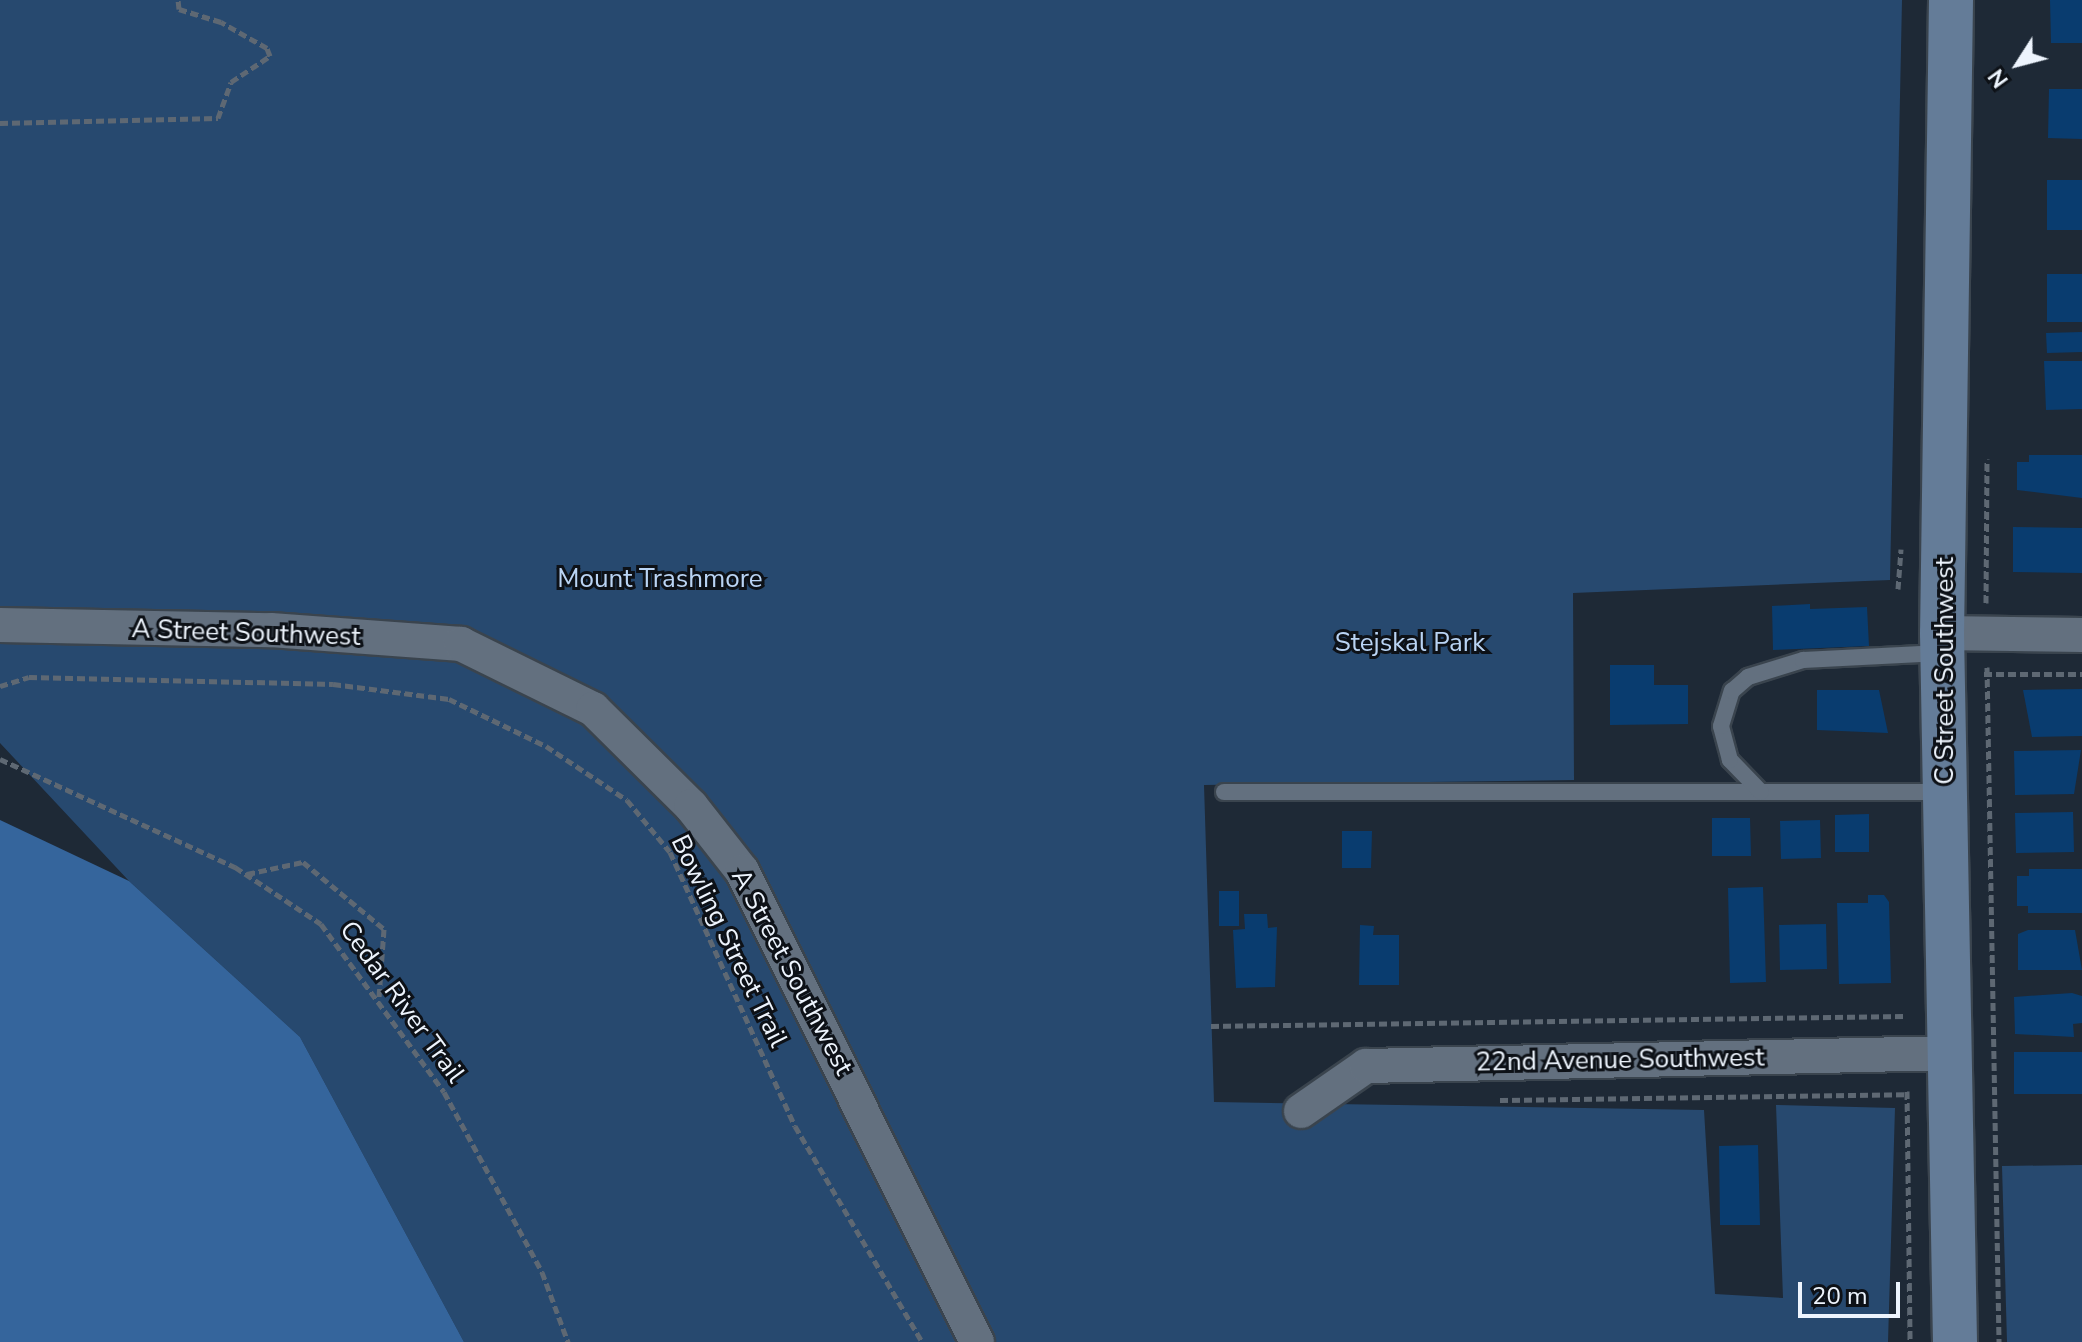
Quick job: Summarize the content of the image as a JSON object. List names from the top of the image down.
{
  "streets": {
    "main road": ["C Street Southwest"],
    "street": ["A Street Southwest", "22nd Avenue Southwest"],
    "path": ["Bowling Street Trail", "Cedar River Trail"]
  },
  "crossings": [
    ["C Street Southwest", "22nd Avenue Southwest"]
  ],
  "parks": ["Mount Trashmore", "Stejskal Park"],
  "scale_bar": "20 m",
  "north": "bottom left"
}
